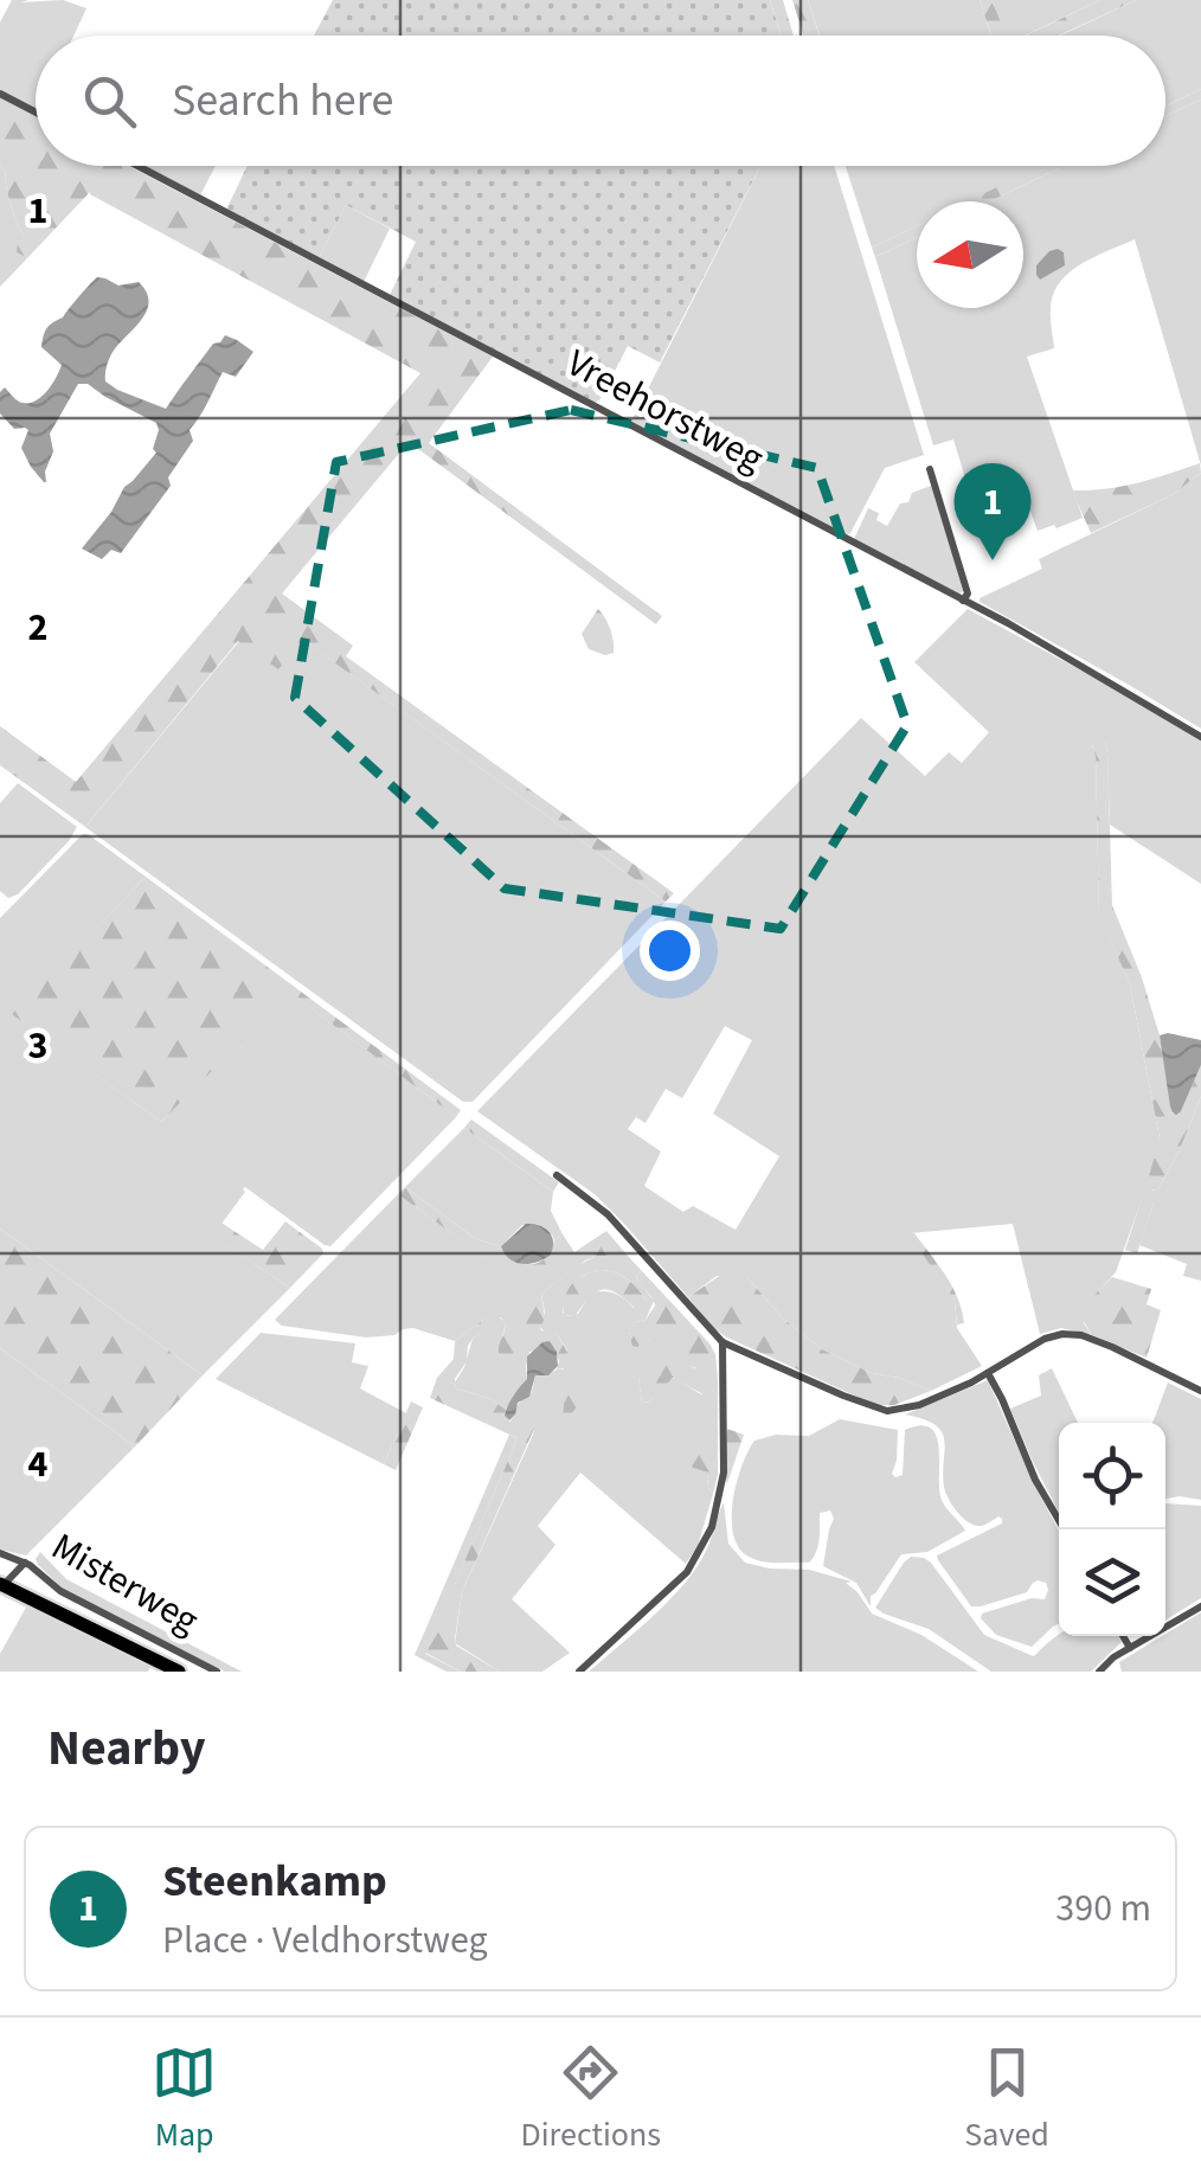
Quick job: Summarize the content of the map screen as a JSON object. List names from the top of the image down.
{
  "streets": {
    "main road": ["Misterweg"],
    "street": ["Vreehorstweg"]
  },
  "north": "left",
  "page": {
    "search": "Search here",
    "pins": "1",
    "heading": "Nearby",
    "list": [
      {
        "mark": "1",
        "name": "Steenkamp",
        "note": "Place · Veldhorstweg",
        "value": "390 m"
      }
    ],
    "nav": ["Map", "Directions", "Saved"]
  },
  "grid": {
    "rows": [
      "1",
      "2",
      "3",
      "4"
    ]
  }
}
